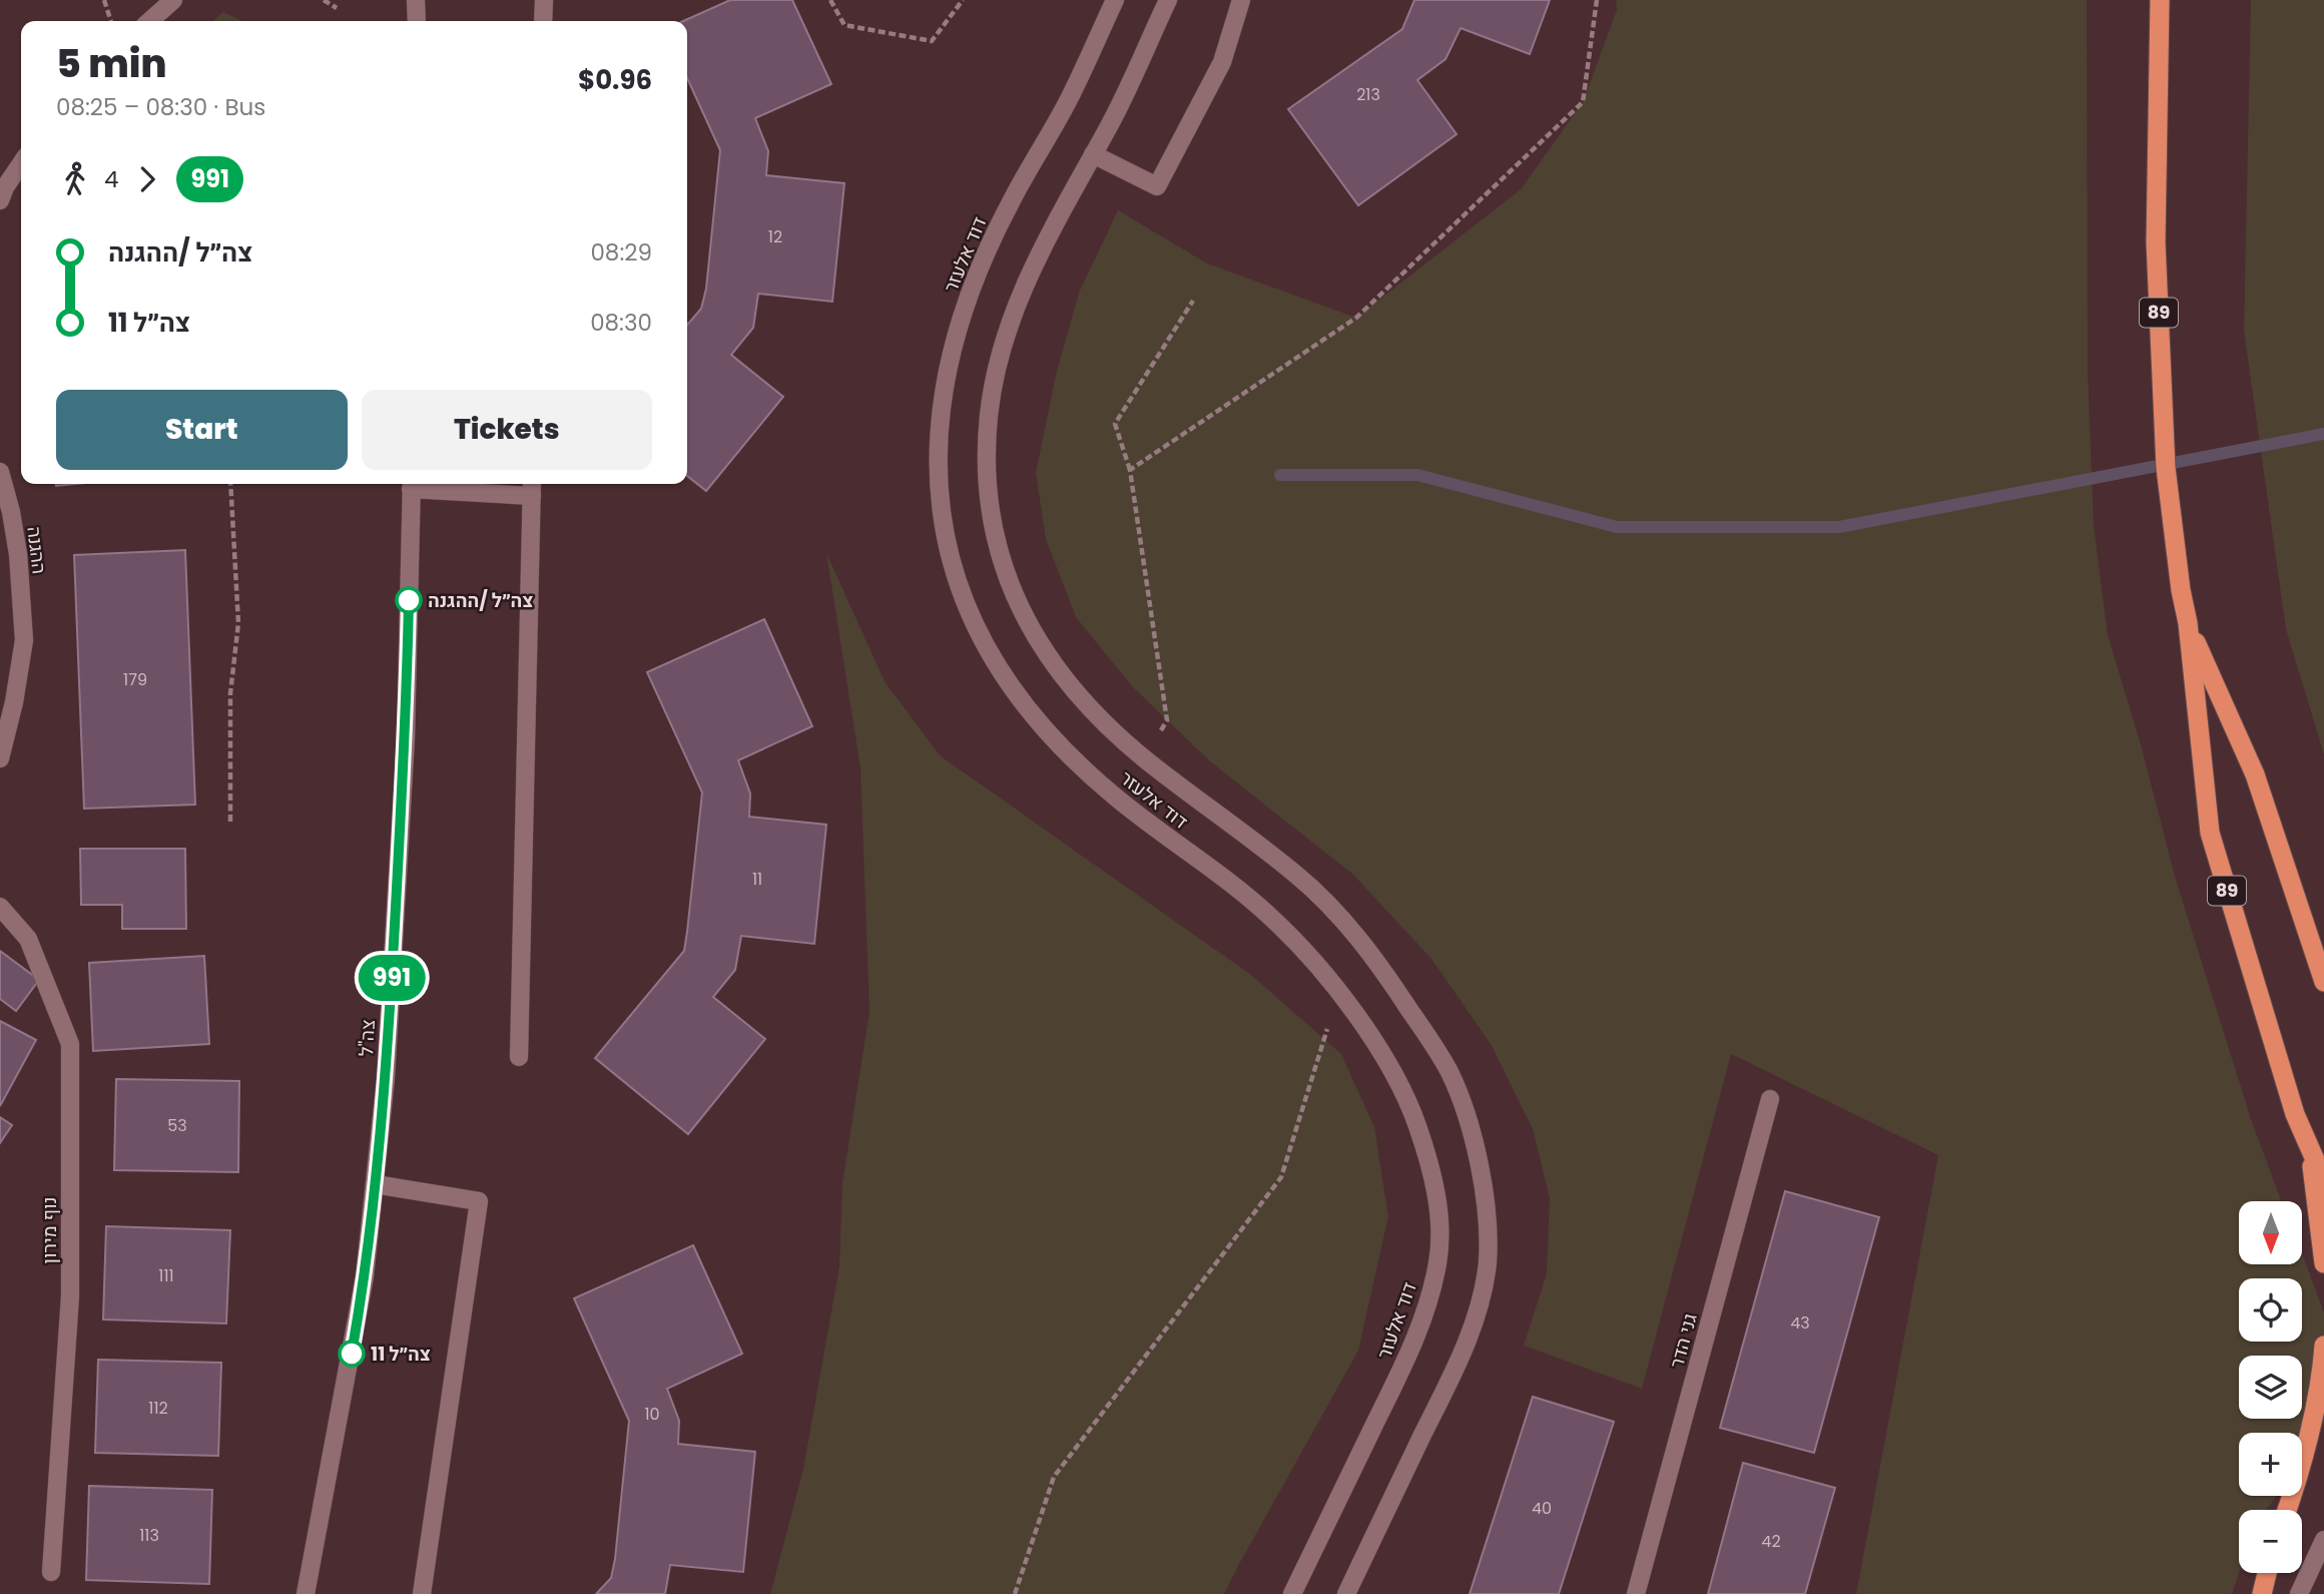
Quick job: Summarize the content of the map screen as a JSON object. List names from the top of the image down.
{
  "streets": {
    "highway": ["89"],
    "street": [
      "דוד אלעזר",
      "ההגנה",
      "צה\"ל",
      "נוף מירון",
      "גני הדר"
    ]
  },
  "places": ["צה״ל /ההגנה", "צה״ל 11"],
  "lines": ["bus line 991"],
  "house_numbers": [
    "213",
    "12",
    "179",
    "11",
    "53",
    "111",
    "43",
    "112",
    "10",
    "40",
    "113",
    "42"
  ],
  "north": "bottom",
  "page": {
    "on_map": "991",
    "heading": ["5 min", "08:25 – 08:30 · Bus", "$0.96"],
    "legs": ["4", "991"],
    "list": [
      {
        "name": "צה״ל /ההגנה",
        "value": "08:29"
      },
      {
        "name": "צה״ל 11",
        "value": "08:30"
      }
    ],
    "buttons": ["Start", "Tickets"],
    "map_buttons": ["+", "−"]
  }
}
